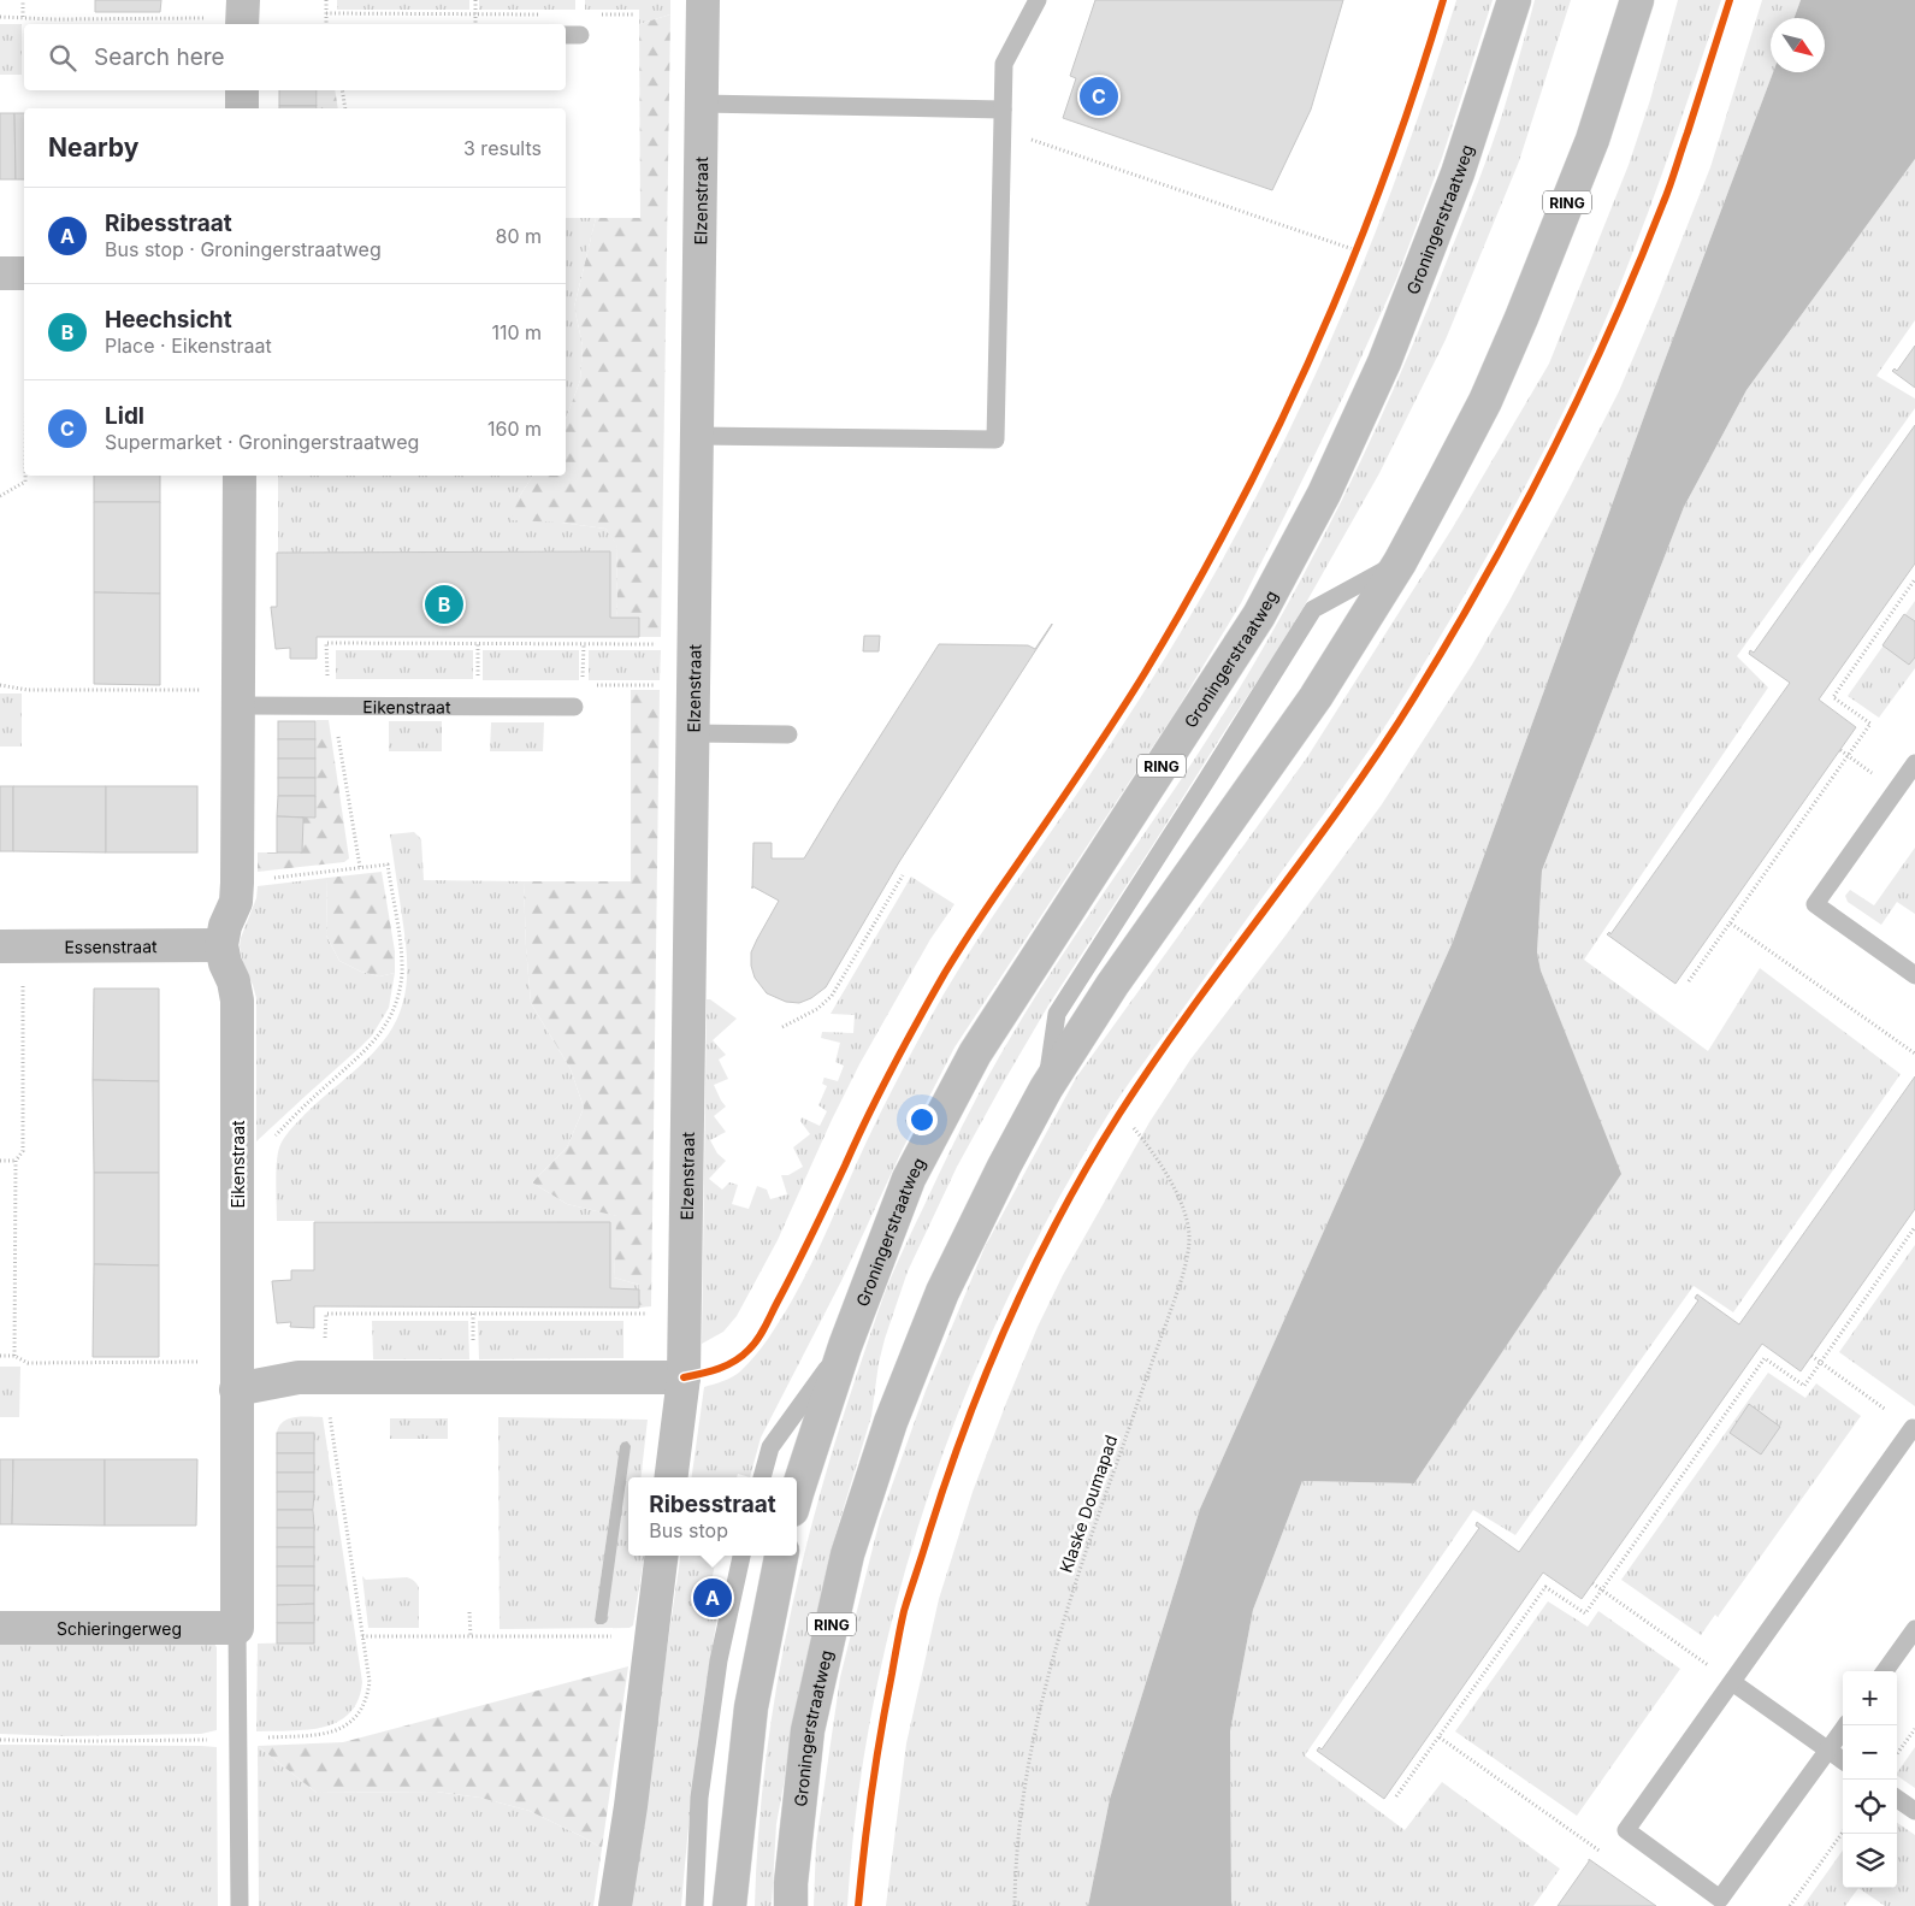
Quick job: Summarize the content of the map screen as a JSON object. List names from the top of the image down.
{
  "streets": {
    "main road": [
      "Elzenstraat",
      "RING",
      "Groningerstraatweg",
      "Eikenstraat",
      "Essenstraat",
      "Schieringerweg"
    ],
    "path": ["Klaske Doumapad"]
  },
  "crossings": [
    ["Eikenstraat", "Essenstraat"],
    ["Eikenstraat", "Schieringerweg"]
  ],
  "north": "bottom right",
  "page": {
    "search": "Search here",
    "pins": ["C", "B", "A"],
    "heading": ["Nearby", "3 results"],
    "list": [
      {
        "mark": "A",
        "name": "Ribesstraat",
        "note": "Bus stop · Groningerstraatweg",
        "value": "80 m"
      },
      {
        "mark": "B",
        "name": "Heechsicht",
        "note": "Place · Eikenstraat",
        "value": "110 m"
      },
      {
        "mark": "C",
        "name": "Lidl",
        "note": "Supermarket · Groningerstraatweg",
        "value": "160 m"
      }
    ],
    "popup": ["Ribesstraat", "Bus stop"],
    "map_buttons": ["+", "−"]
  }
}
